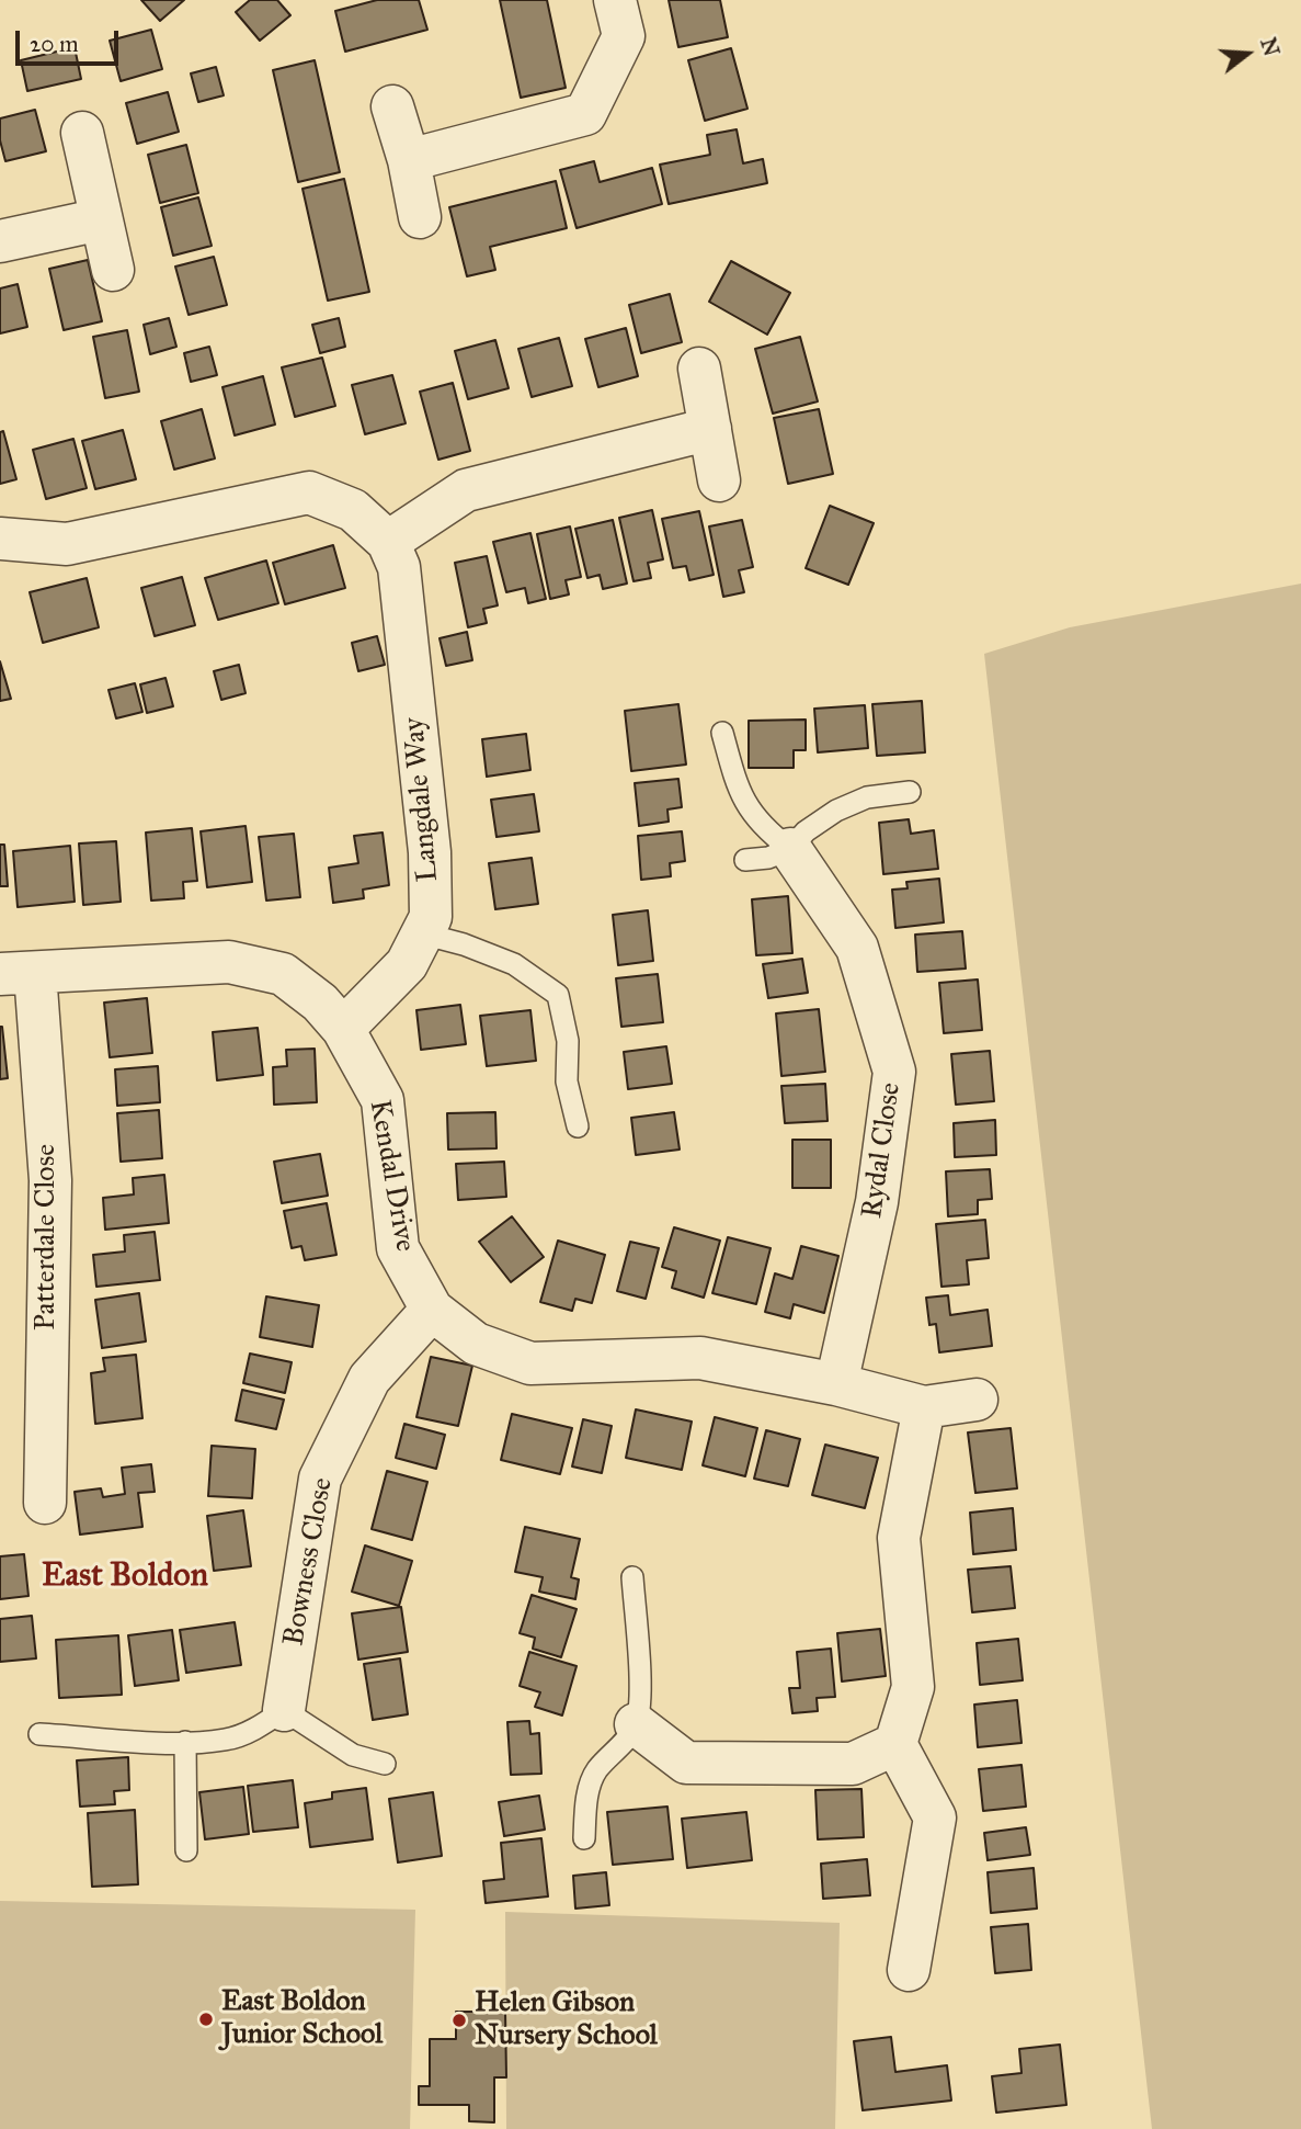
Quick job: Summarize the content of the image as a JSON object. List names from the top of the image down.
{
  "streets": {
    "street": [
      "Langdale Way",
      "Rydal Close",
      "Kendal Drive",
      "Patterdale Close",
      "Bowness Close"
    ]
  },
  "crossings": [
    ["Langdale Way", "Kendal Drive"],
    ["Rydal Close", "Kendal Drive"],
    ["Kendal Drive", "Patterdale Close"],
    ["Kendal Drive", "Bowness Close"]
  ],
  "districts": ["East Boldon"],
  "places": ["East Boldon Junior School", "Helen Gibson Nursery School"],
  "scale_bar": "20 m",
  "north": "right"
}
